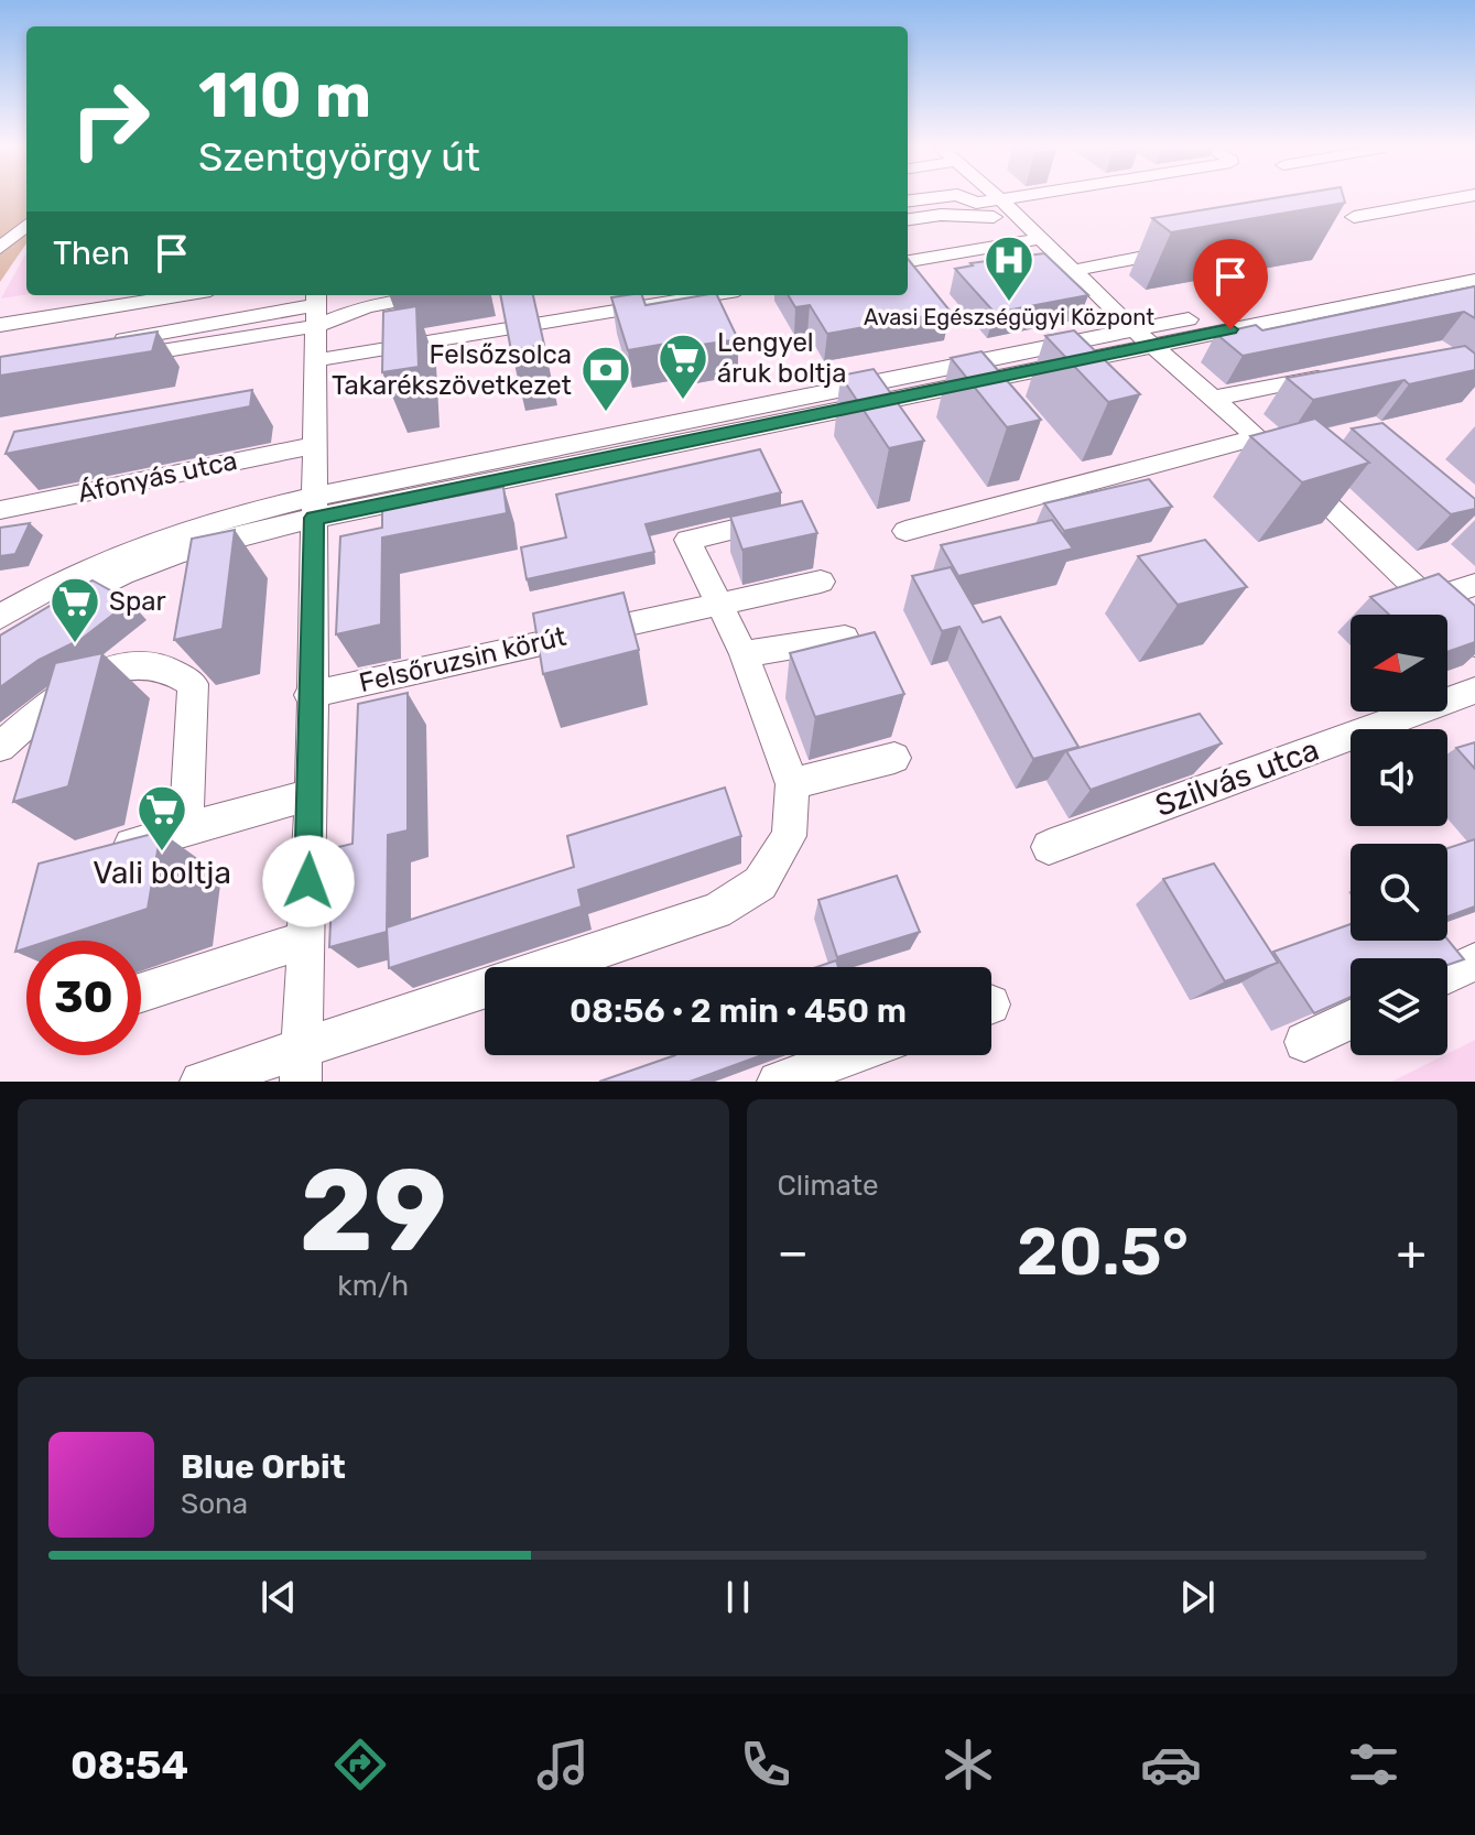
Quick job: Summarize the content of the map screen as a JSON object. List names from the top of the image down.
{
  "streets": {
    "street": ["Áfonyás utca", "Felsőruzsin körút", "Szilvás utca"]
  },
  "places": {
    "hospital": ["Avasi Egészségügyi Központ"],
    "supermarket": ["Lengyel áruk boltja", "Spar", "Vali boltja"],
    "bank": ["Felsőzsolca Takarékszövetkezet"]
  },
  "north": "left",
  "page": {
    "turn": ["110 m", "Szentgyörgy út"],
    "then": "Then",
    "limit": "30",
    "trip": "08:56 · 2 min · 450 m",
    "tile": [
      ["29", "km/h"],
      "Climate"
    ],
    "heat": ["−", "20.5°", "+"],
    "song": ["Blue Orbit", "Sona"],
    "tabs": "08:54"
  }
}
